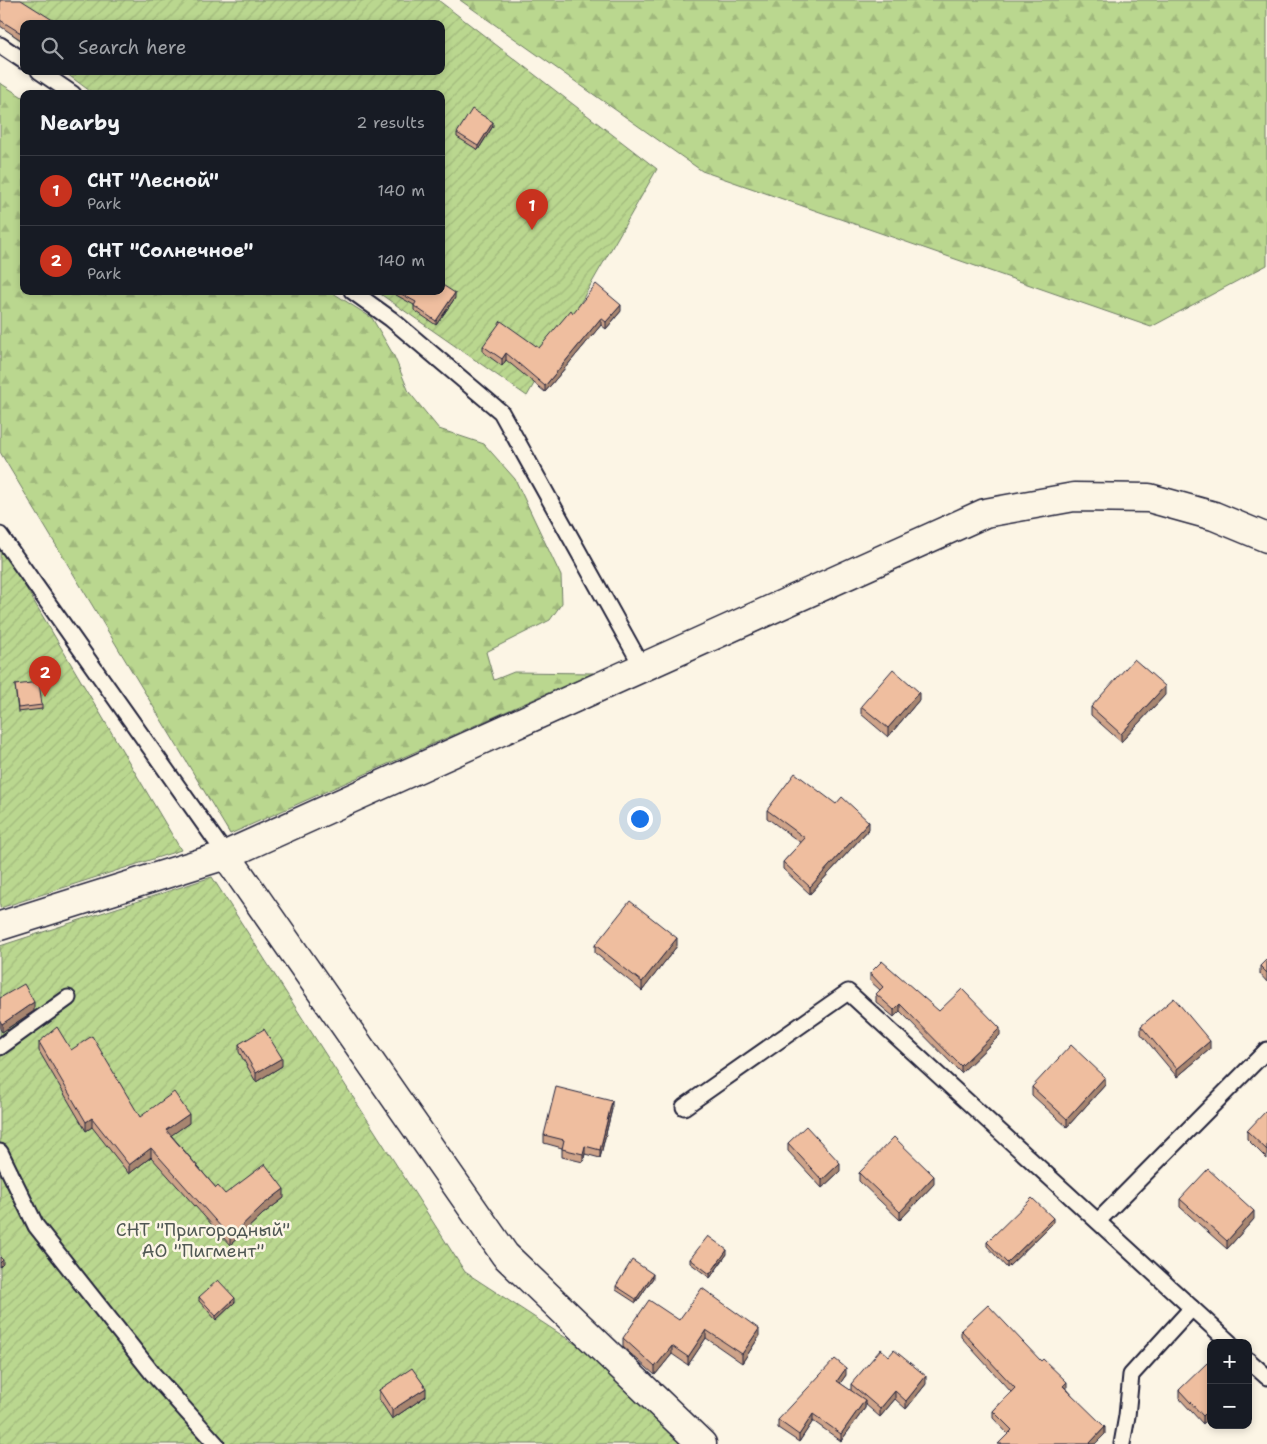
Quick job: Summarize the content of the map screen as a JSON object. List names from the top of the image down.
{
  "parks": ["СНТ \"Пригородный\" АО \"Пигмент\""],
  "page": {
    "search": "Search here",
    "heading": ["Nearby", "2 results"],
    "list": [
      {
        "mark": "1",
        "name": "СНТ \"Лесной\"",
        "note": "Park",
        "value": "140 m"
      },
      {
        "mark": "2",
        "name": "СНТ \"Солнечное\"",
        "note": "Park",
        "value": "140 m"
      }
    ],
    "pins": ["1", "2"],
    "map_buttons": ["+", "−"]
  }
}
